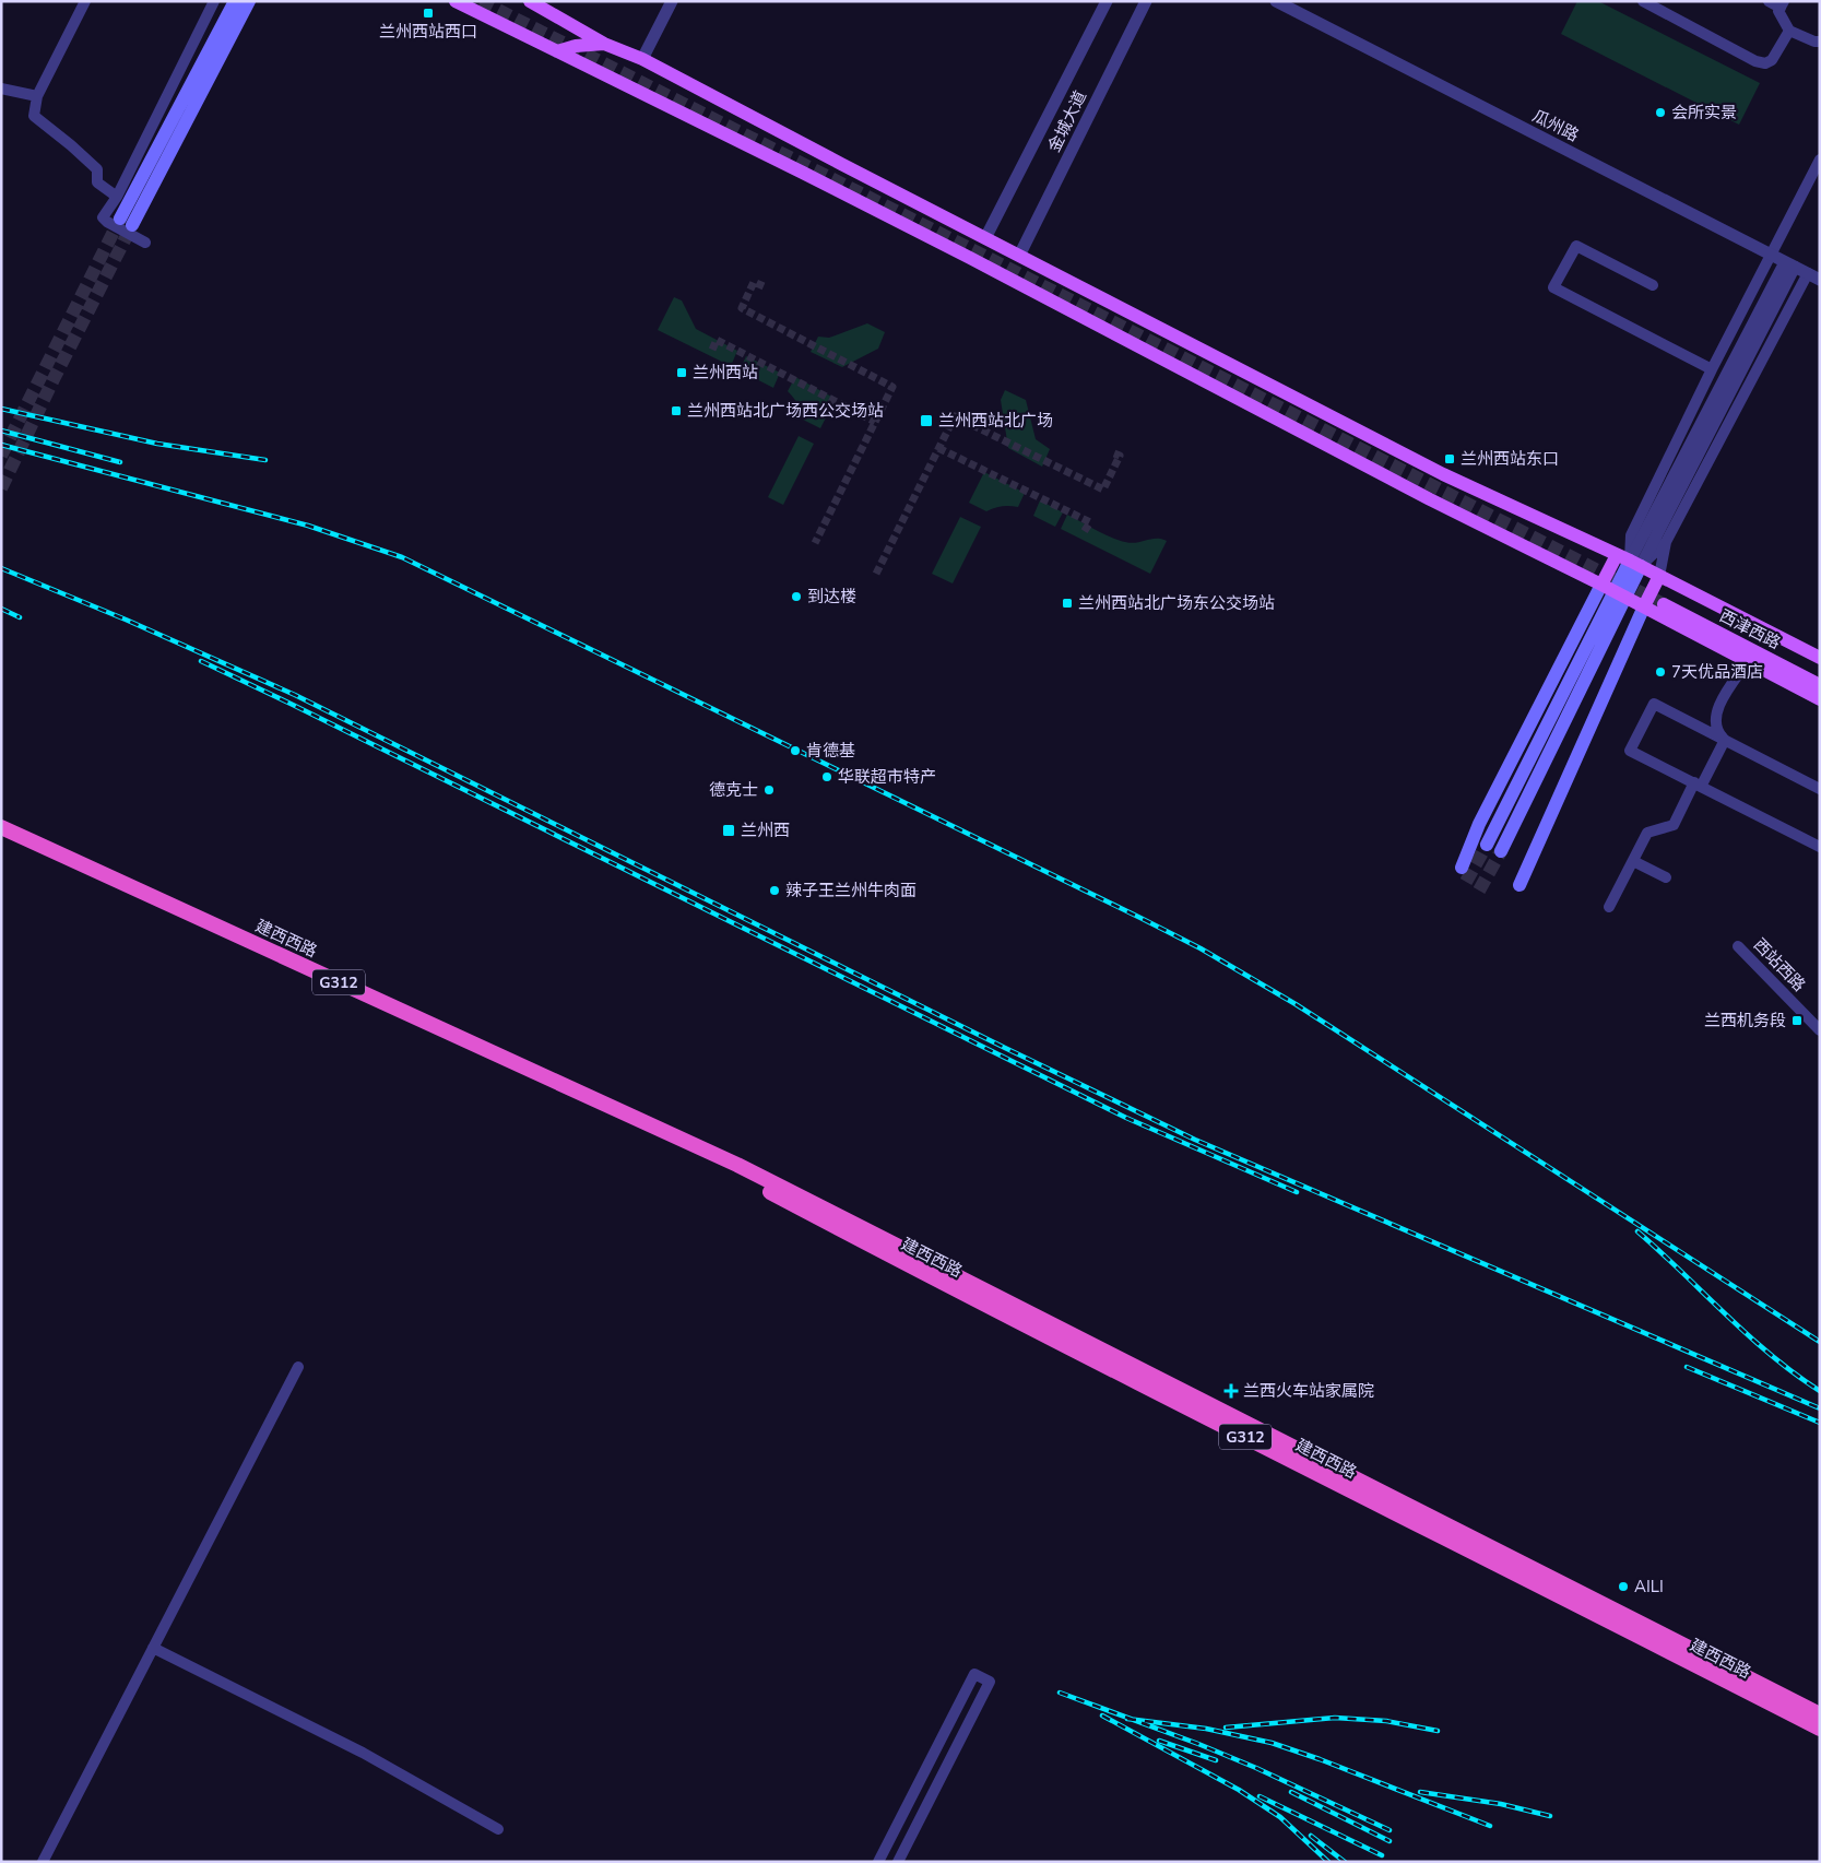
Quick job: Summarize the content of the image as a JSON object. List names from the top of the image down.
{
  "streets": {
    "highway": ["建西西路", "G312"],
    "main road": ["西津西路"],
    "street": ["金城大道", "瓜州路", "西站西路"]
  },
  "places": {
    "transit": [
      "兰州西站西口",
      "兰州西站",
      "兰州西站北广场西公交场站",
      "兰州西站北广场",
      "兰州西站东口",
      "兰州西站北广场东公交场站",
      "兰州西",
      "兰西机务段"
    ],
    "other": [
      "会所实景",
      "到达楼",
      "7天优品酒店",
      "肯德基",
      "华联超市特产",
      "德克士",
      "辣子王兰州牛肉面",
      "AILI"
    ],
    "health": ["兰西火车站家属院"]
  }
}
